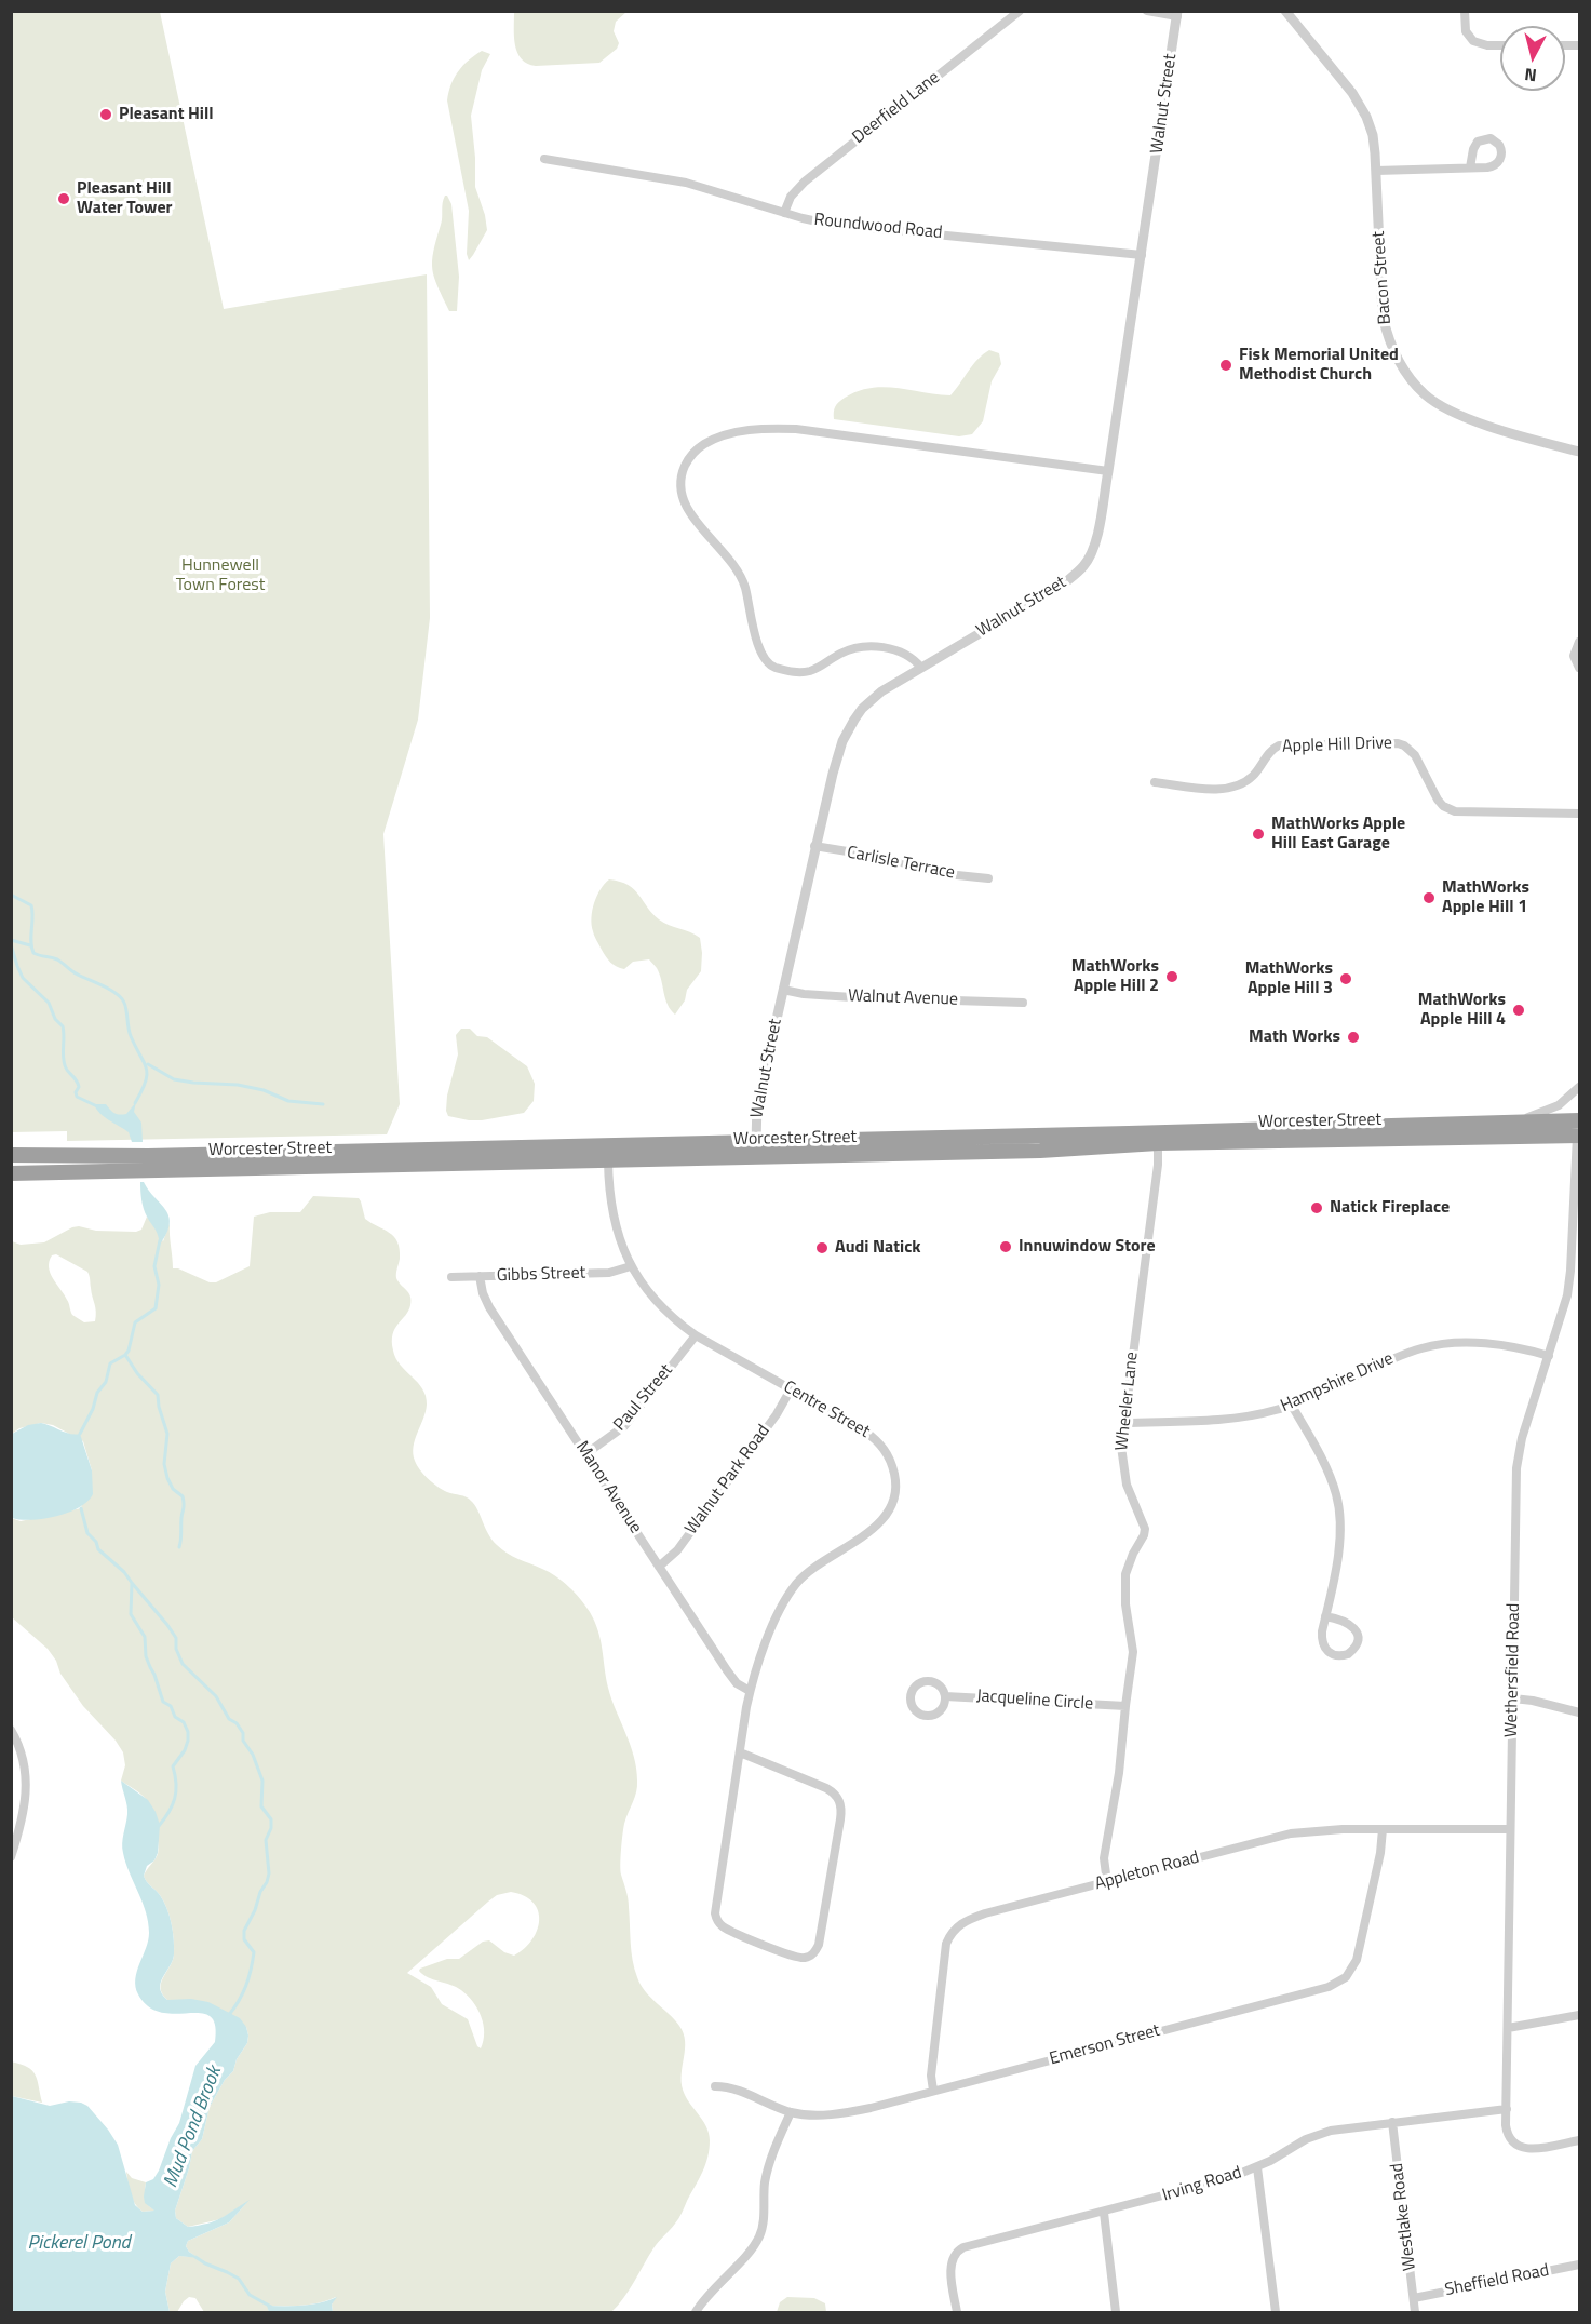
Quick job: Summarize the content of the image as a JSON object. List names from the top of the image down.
{
  "streets": {
    "highway": ["Worcester Street"],
    "street": [
      "Walnut Street",
      "Deerfield Lane",
      "Roundwood Road",
      "Bacon Street",
      "Apple Hill Drive",
      "Carlisle Terrace",
      "Walnut Avenue",
      "Gibbs Street",
      "Hampshire Drive",
      "Paul Street",
      "Wheeler Lane",
      "Centre Street",
      "Walnut Park Road",
      "Manor Avenue",
      "Wethersfield Road",
      "Jacqueline Circle",
      "Appleton Road",
      "Emerson Street",
      "Irving Road",
      "Westlake Road",
      "Sheffield Road"
    ]
  },
  "crossings": [
    ["Walnut Street", "Roundwood Road"],
    ["Walnut Street", "Carlisle Terrace"],
    ["Walnut Street", "Walnut Avenue"],
    ["Walnut Street", "Worcester Street"],
    ["Deerfield Lane", "Roundwood Road"],
    ["Worcester Street", "Wheeler Lane"],
    ["Worcester Street", "Centre Street"],
    ["Worcester Street", "Wethersfield Road"],
    ["Gibbs Street", "Centre Street"],
    ["Gibbs Street", "Manor Avenue"],
    ["Hampshire Drive", "Wheeler Lane"],
    ["Hampshire Drive", "Wethersfield Road"],
    ["Paul Street", "Centre Street"],
    ["Paul Street", "Manor Avenue"],
    ["Wheeler Lane", "Jacqueline Circle"],
    ["Wheeler Lane", "Appleton Road"],
    ["Centre Street", "Walnut Park Road"],
    ["Centre Street", "Manor Avenue"],
    ["Walnut Park Road", "Manor Avenue"],
    ["Wethersfield Road", "Appleton Road"],
    ["Wethersfield Road", "Irving Road"],
    ["Appleton Road", "Emerson Street"],
    ["Irving Road", "Westlake Road"],
    ["Westlake Road", "Sheffield Road"]
  ],
  "water": ["Mud Pond Brook", "Pickerel Pond"],
  "parks": ["Hunnewell Town Forest"],
  "places": [
    "Pleasant Hill",
    "Pleasant Hill Water Tower",
    "Fisk Memorial United Methodist Church",
    "MathWorks Apple Hill East Garage",
    "MathWorks Apple Hill 1",
    "MathWorks Apple Hill 2",
    "MathWorks Apple Hill 3",
    "MathWorks Apple Hill 4",
    "Math Works",
    "Natick Fireplace",
    "Innuwindow Store",
    "Audi Natick"
  ],
  "north": "bottom"
}
